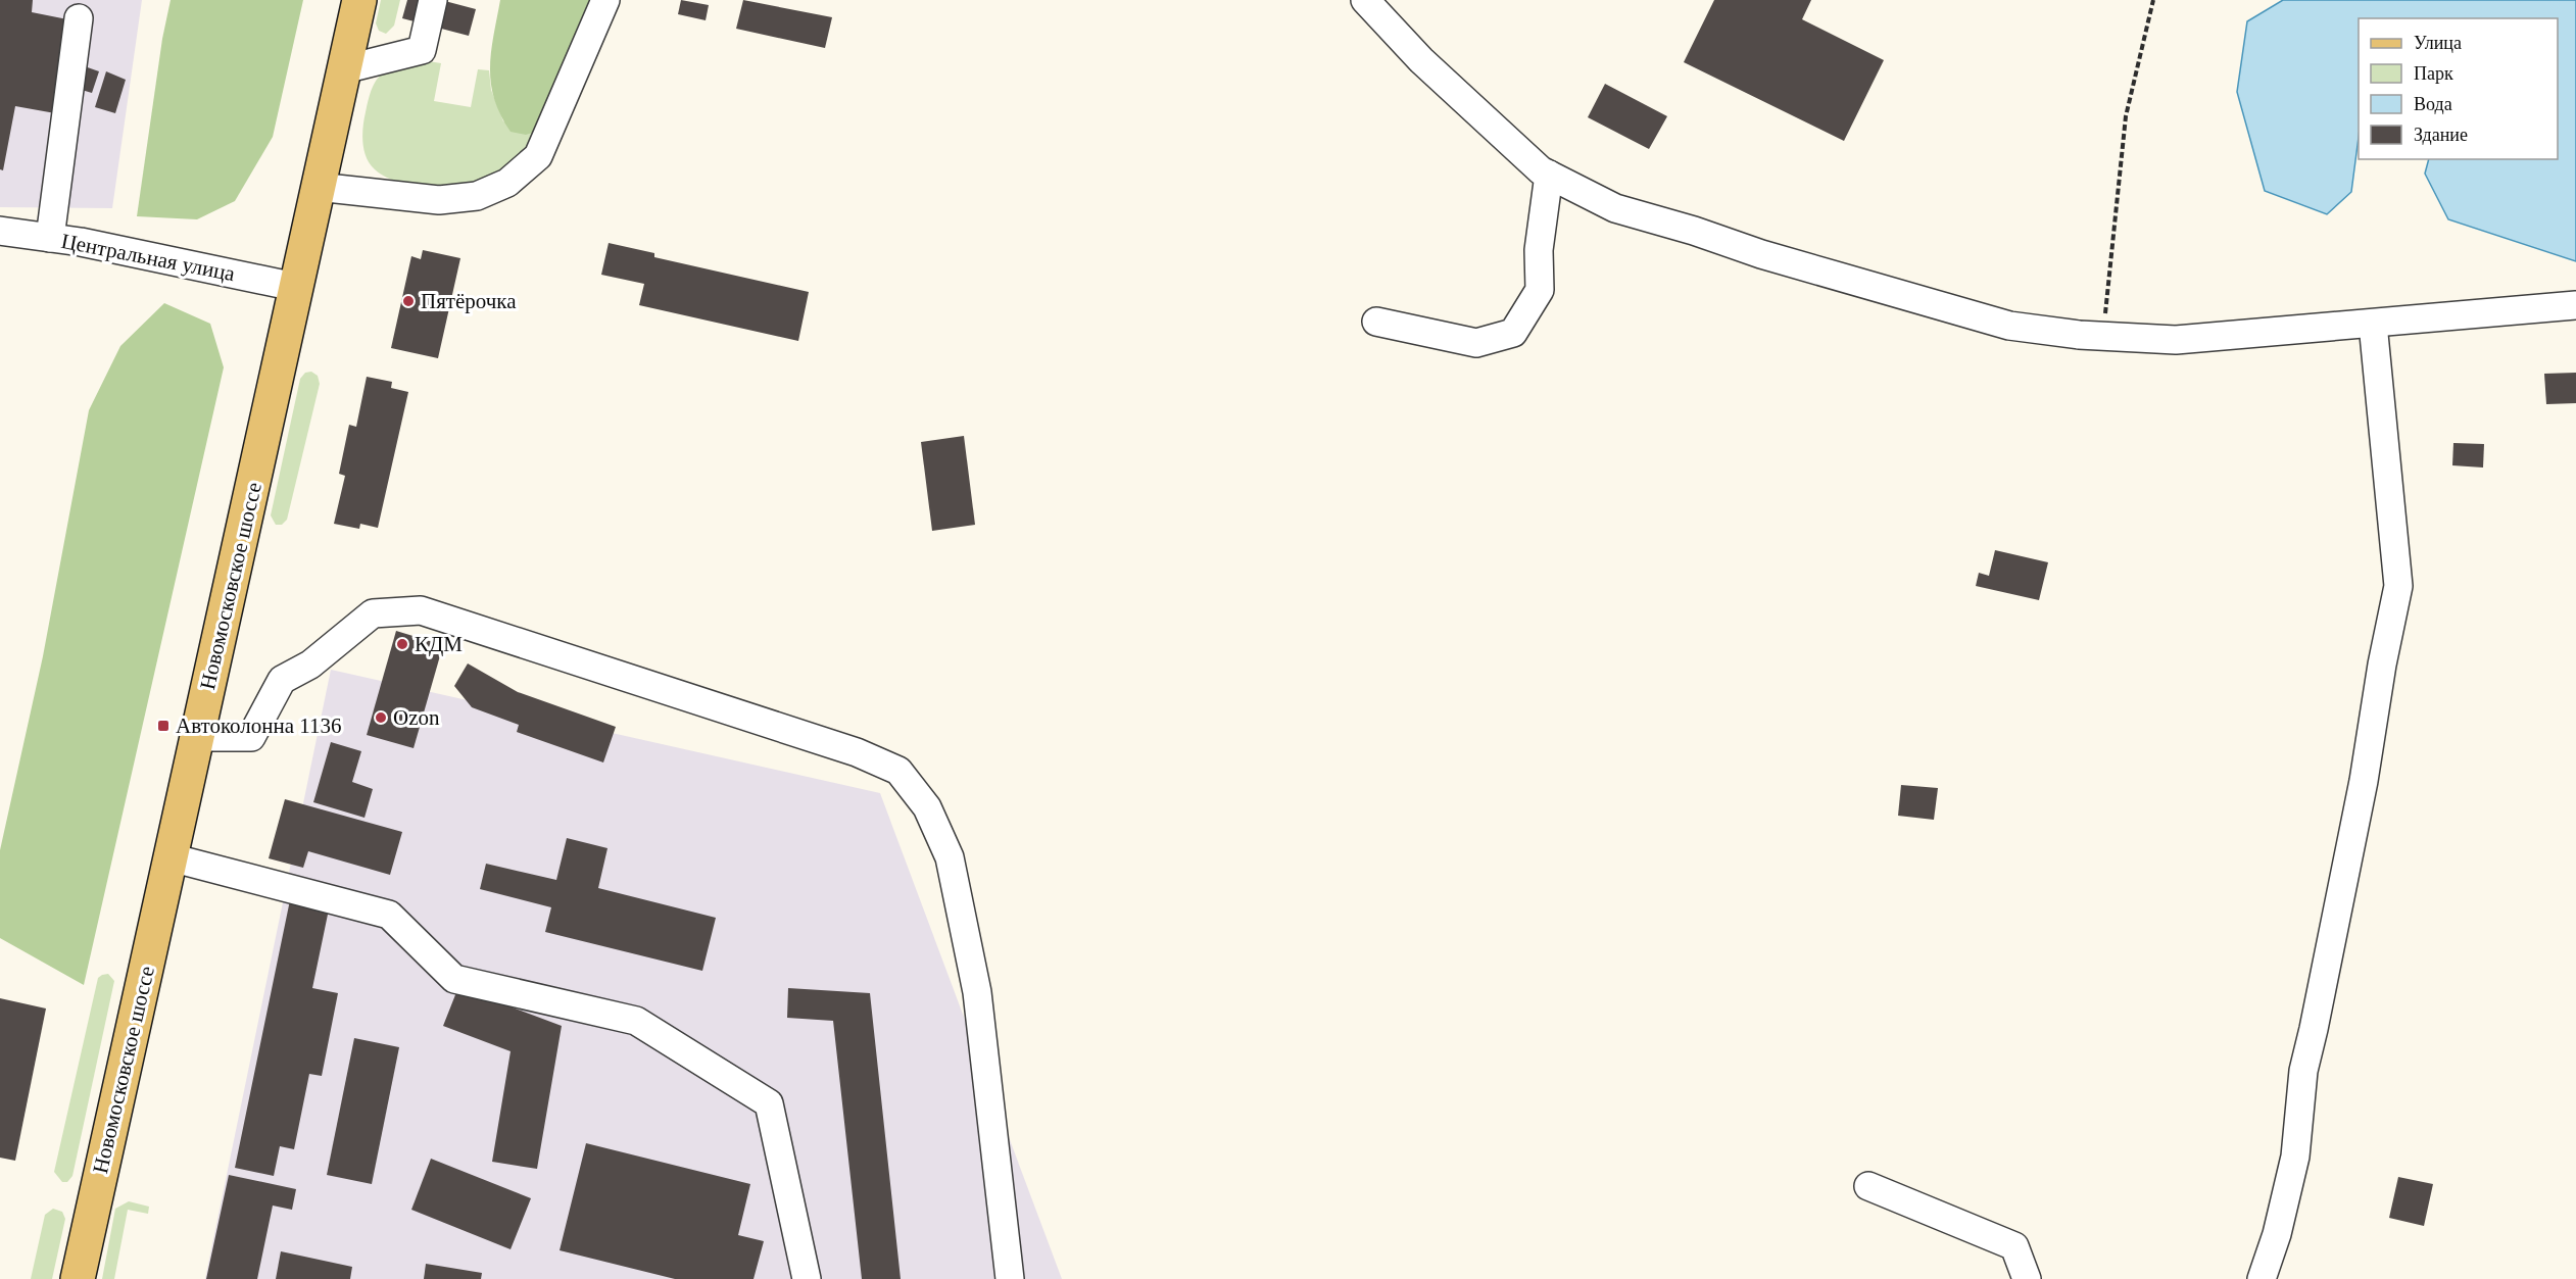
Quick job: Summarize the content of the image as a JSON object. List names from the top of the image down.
{
  "streets": {
    "main road": ["Новомосковское шоссе"],
    "street": ["Центральная улица"]
  },
  "crossings": [
    ["Центральная улица", "Новомосковское шоссе"]
  ],
  "places": {
    "other": ["Пятёрочка", "КДМ", "Ozon"],
    "transit": ["Автоколонна 1136"]
  },
  "legend": [
    "Улица",
    "Парк",
    "Вода",
    "Здание"
  ]
}
